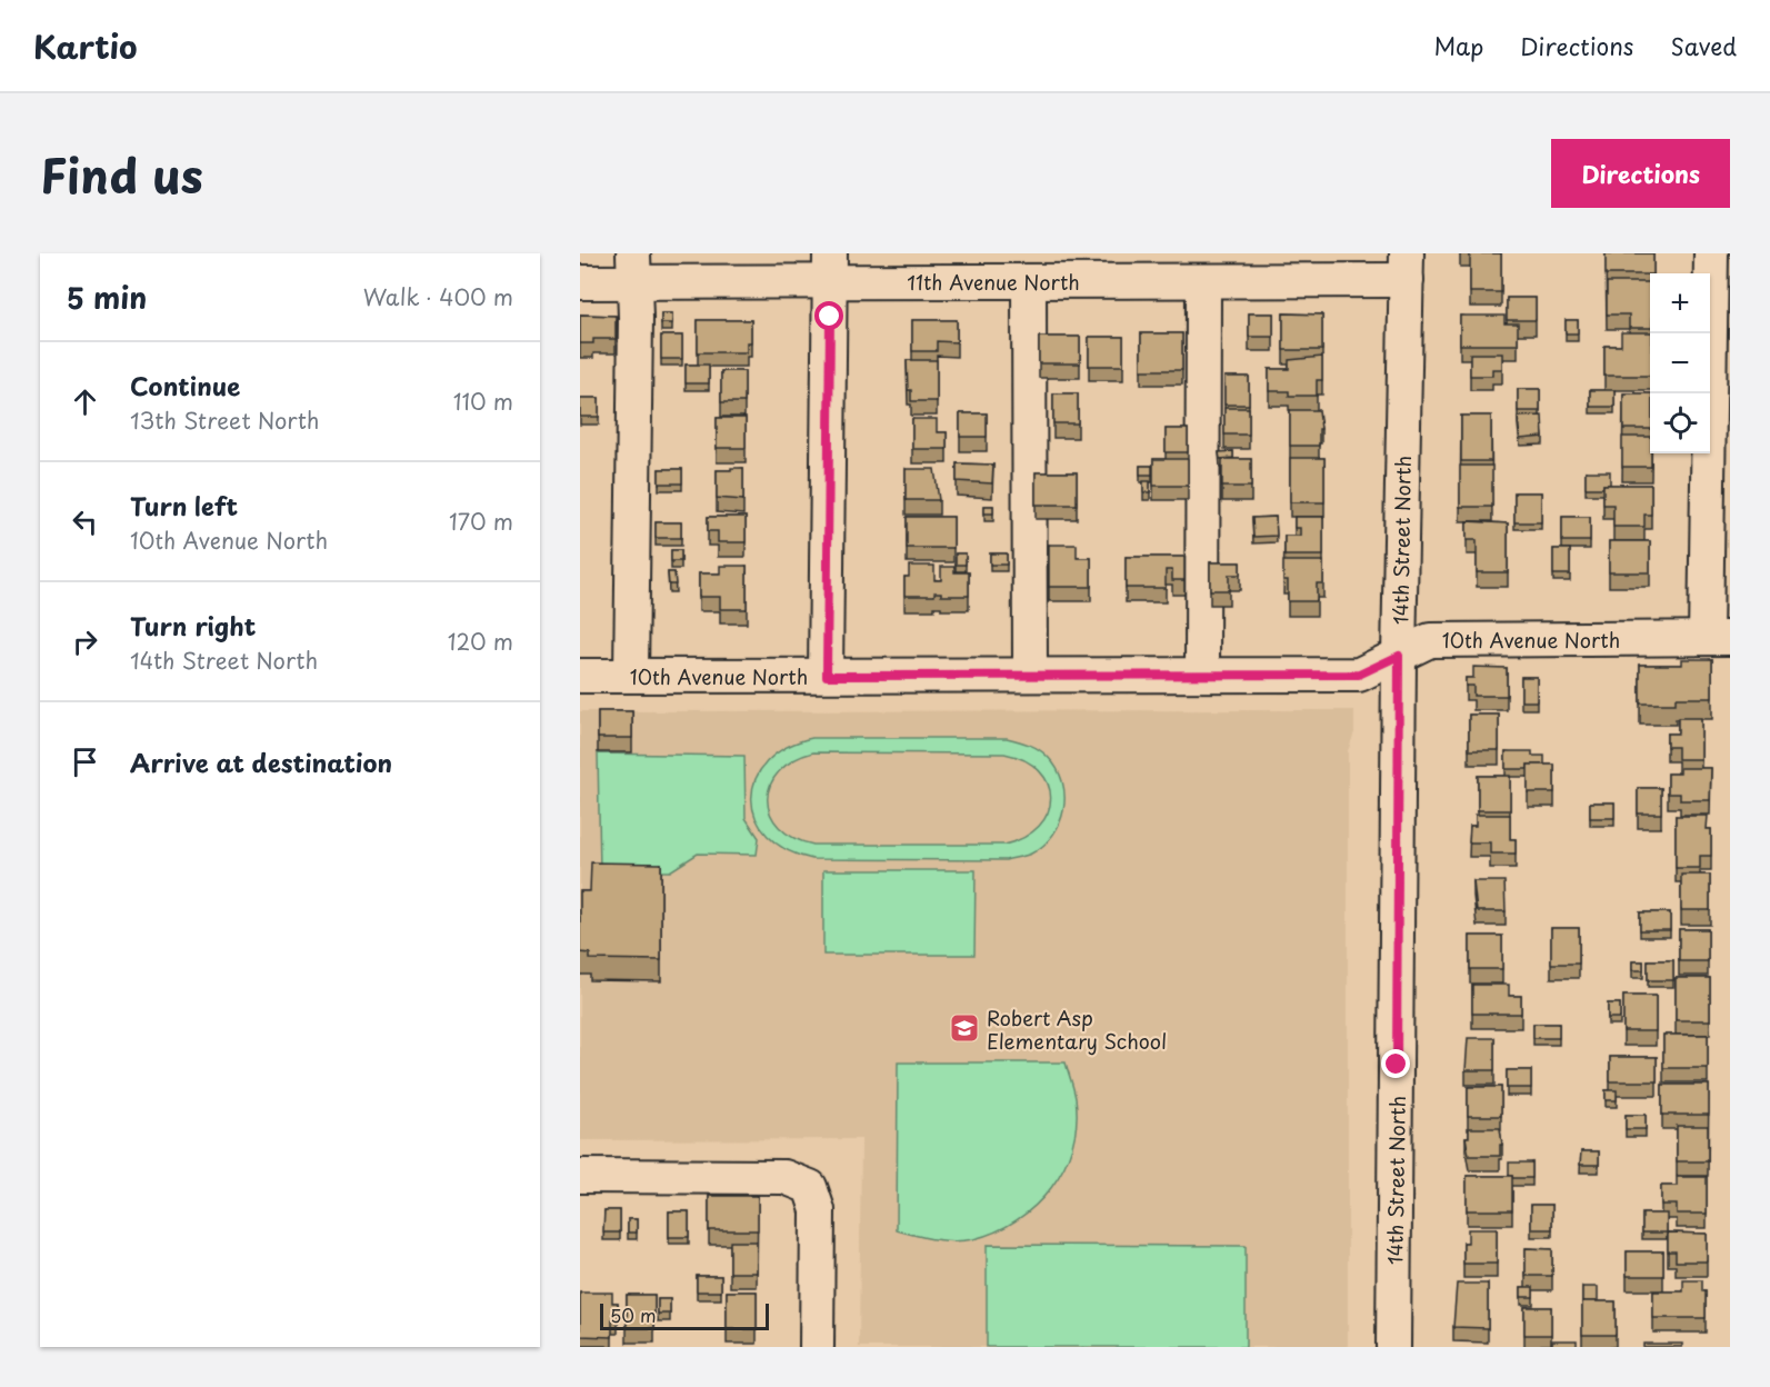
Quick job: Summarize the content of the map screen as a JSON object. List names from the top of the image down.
{
  "streets": {
    "street": ["11th Avenue North", "14th Street North", "10th Avenue North"]
  },
  "crossings": [
    ["11th Avenue North", "14th Street North"],
    ["14th Street North", "10th Avenue North"]
  ],
  "places": {
    "school or university": ["Robert Asp Elementary School"]
  },
  "scale_bar": "50 m",
  "page": {
    "header": "Kartio",
    "nav": ["Map", "Directions", "Saved"],
    "title": "Find us",
    "buttons": "Directions",
    "heading": ["5 min", "Walk · 400 m"],
    "map_buttons": ["+", "−"],
    "list": [
      ["Continue", "13th Street North", "110 m"],
      ["Turn left", "10th Avenue North", "170 m"],
      ["Turn right", "14th Street North", "120 m"],
      "Arrive at destination"
    ],
    "scale": "50 m"
  }
}
